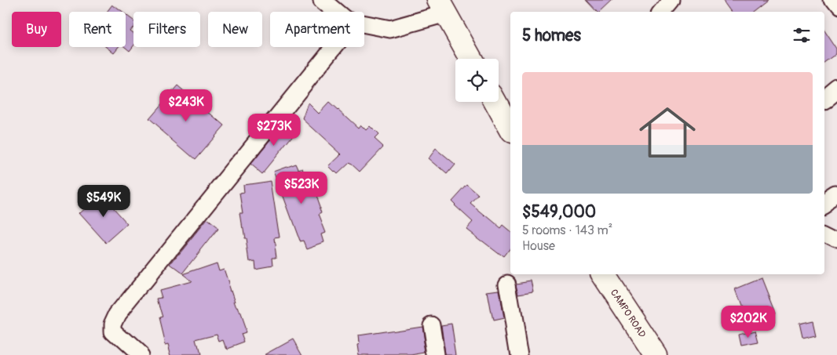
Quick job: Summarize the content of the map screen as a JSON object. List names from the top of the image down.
{
  "streets": {
    "highway": ["CAMPO ROAD"]
  },
  "page": {
    "chip": [
      "Buy",
      "Rent",
      "Filters",
      "New",
      "Apartment"
    ],
    "heading": "5 homes",
    "list": [
      {
        "name": "$549,000",
        "note": "5 rooms · 143 m² · House"
      }
    ],
    "price": [
      "$243K",
      "$273K",
      "$523K",
      "$549K",
      "$202K"
    ]
  }
}
